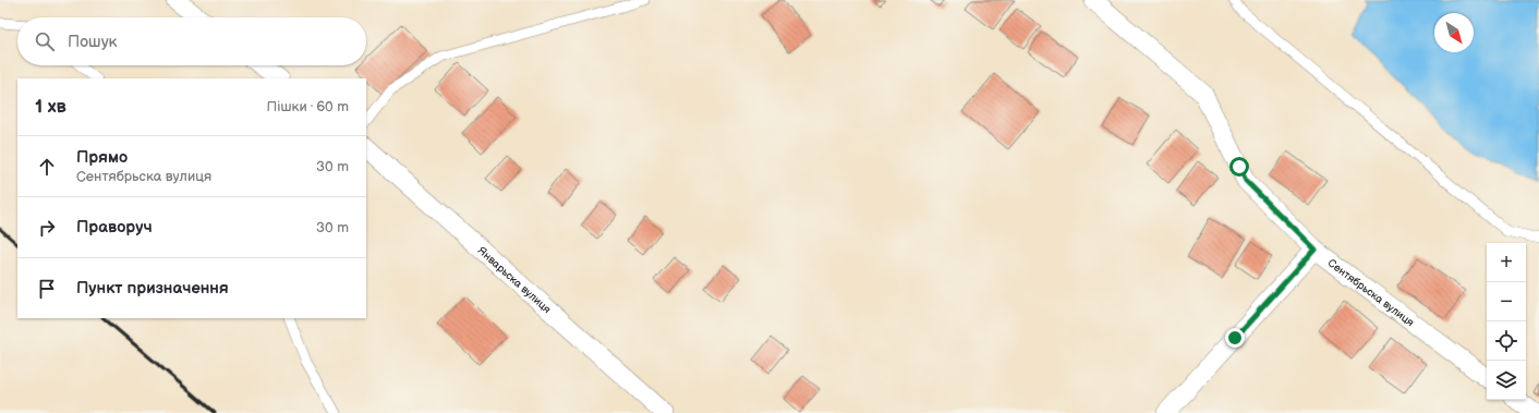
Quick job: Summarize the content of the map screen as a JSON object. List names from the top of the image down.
{
  "streets": {
    "street": ["Январьска вулиця", "Сентябрьска вулиця"]
  },
  "north": "bottom right",
  "page": {
    "search": "Пошук",
    "heading": ["1 хв", "Пішки · 60 m"],
    "list": [
      ["Прямо", "Сентябрьска вулиця", "30 m"],
      ["Праворуч", "30 m"],
      "Пункт призначення"
    ],
    "map_buttons": ["+", "−"]
  }
}
